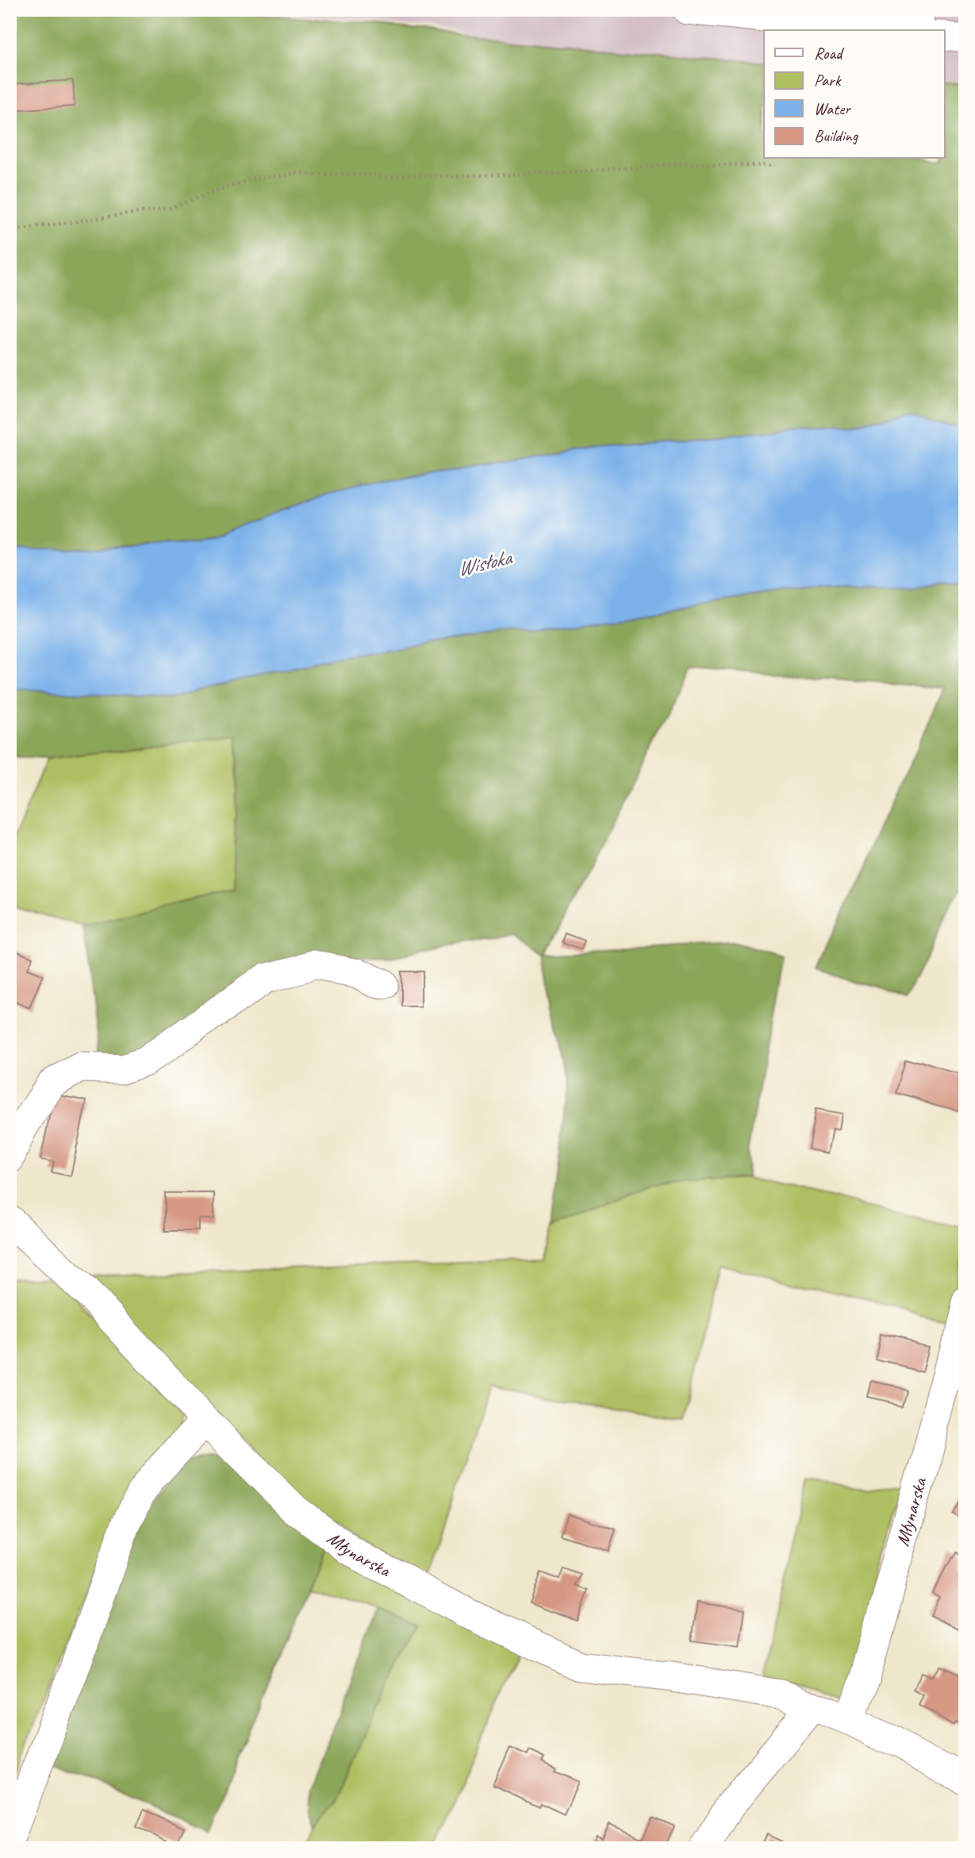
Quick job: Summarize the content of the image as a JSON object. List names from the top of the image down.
{
  "streets": {
    "street": ["Młynarska"]
  },
  "water": ["Wisłoka"],
  "legend": [
    "Road",
    "Park",
    "Water",
    "Building"
  ]
}
